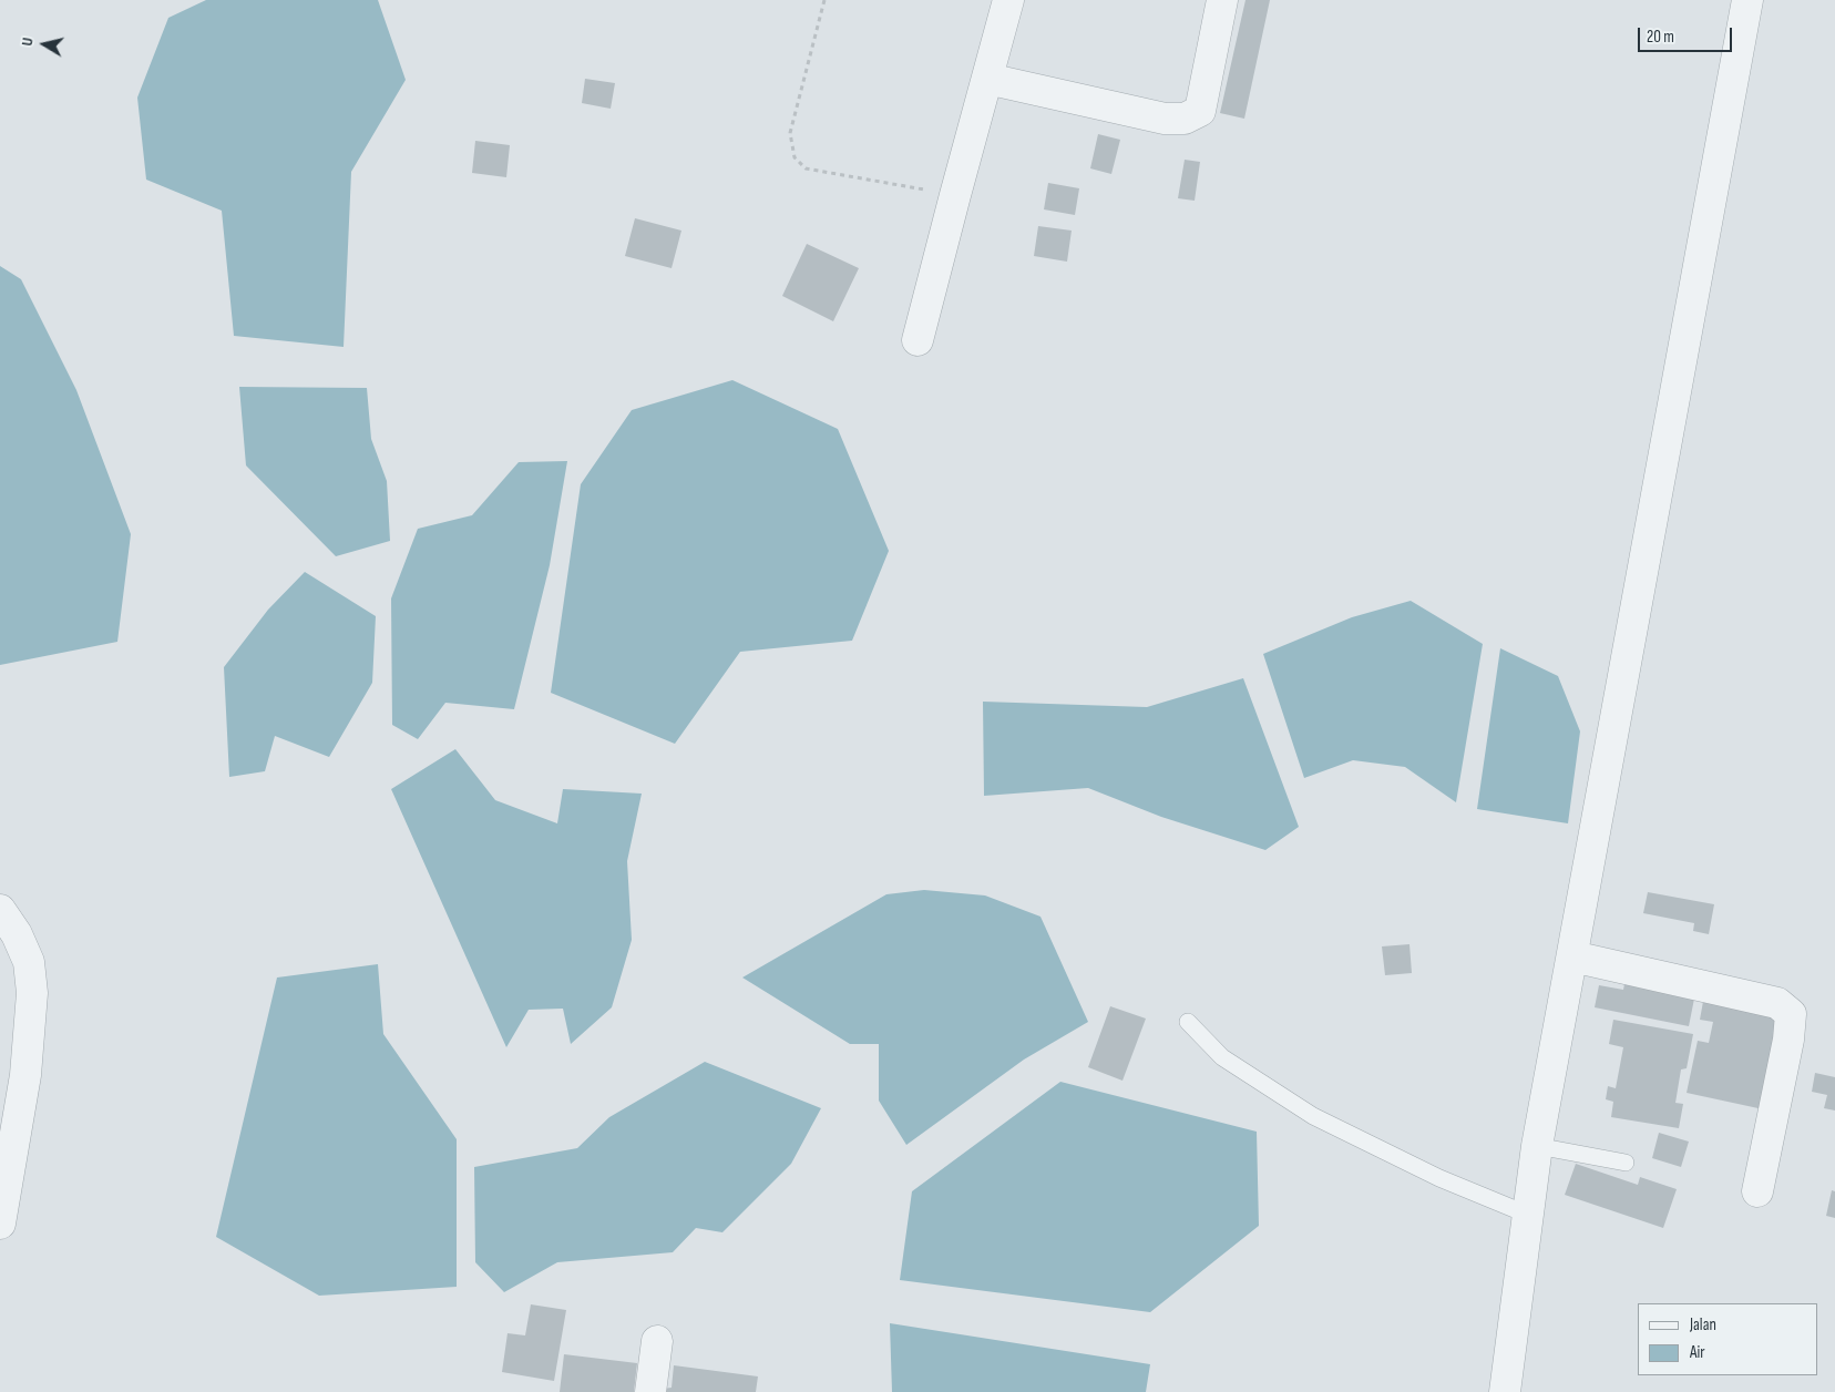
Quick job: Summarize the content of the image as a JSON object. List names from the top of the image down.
{
  "legend": ["Jalan", "Air"],
  "scale_bar": "20 m",
  "north": "left"
}
